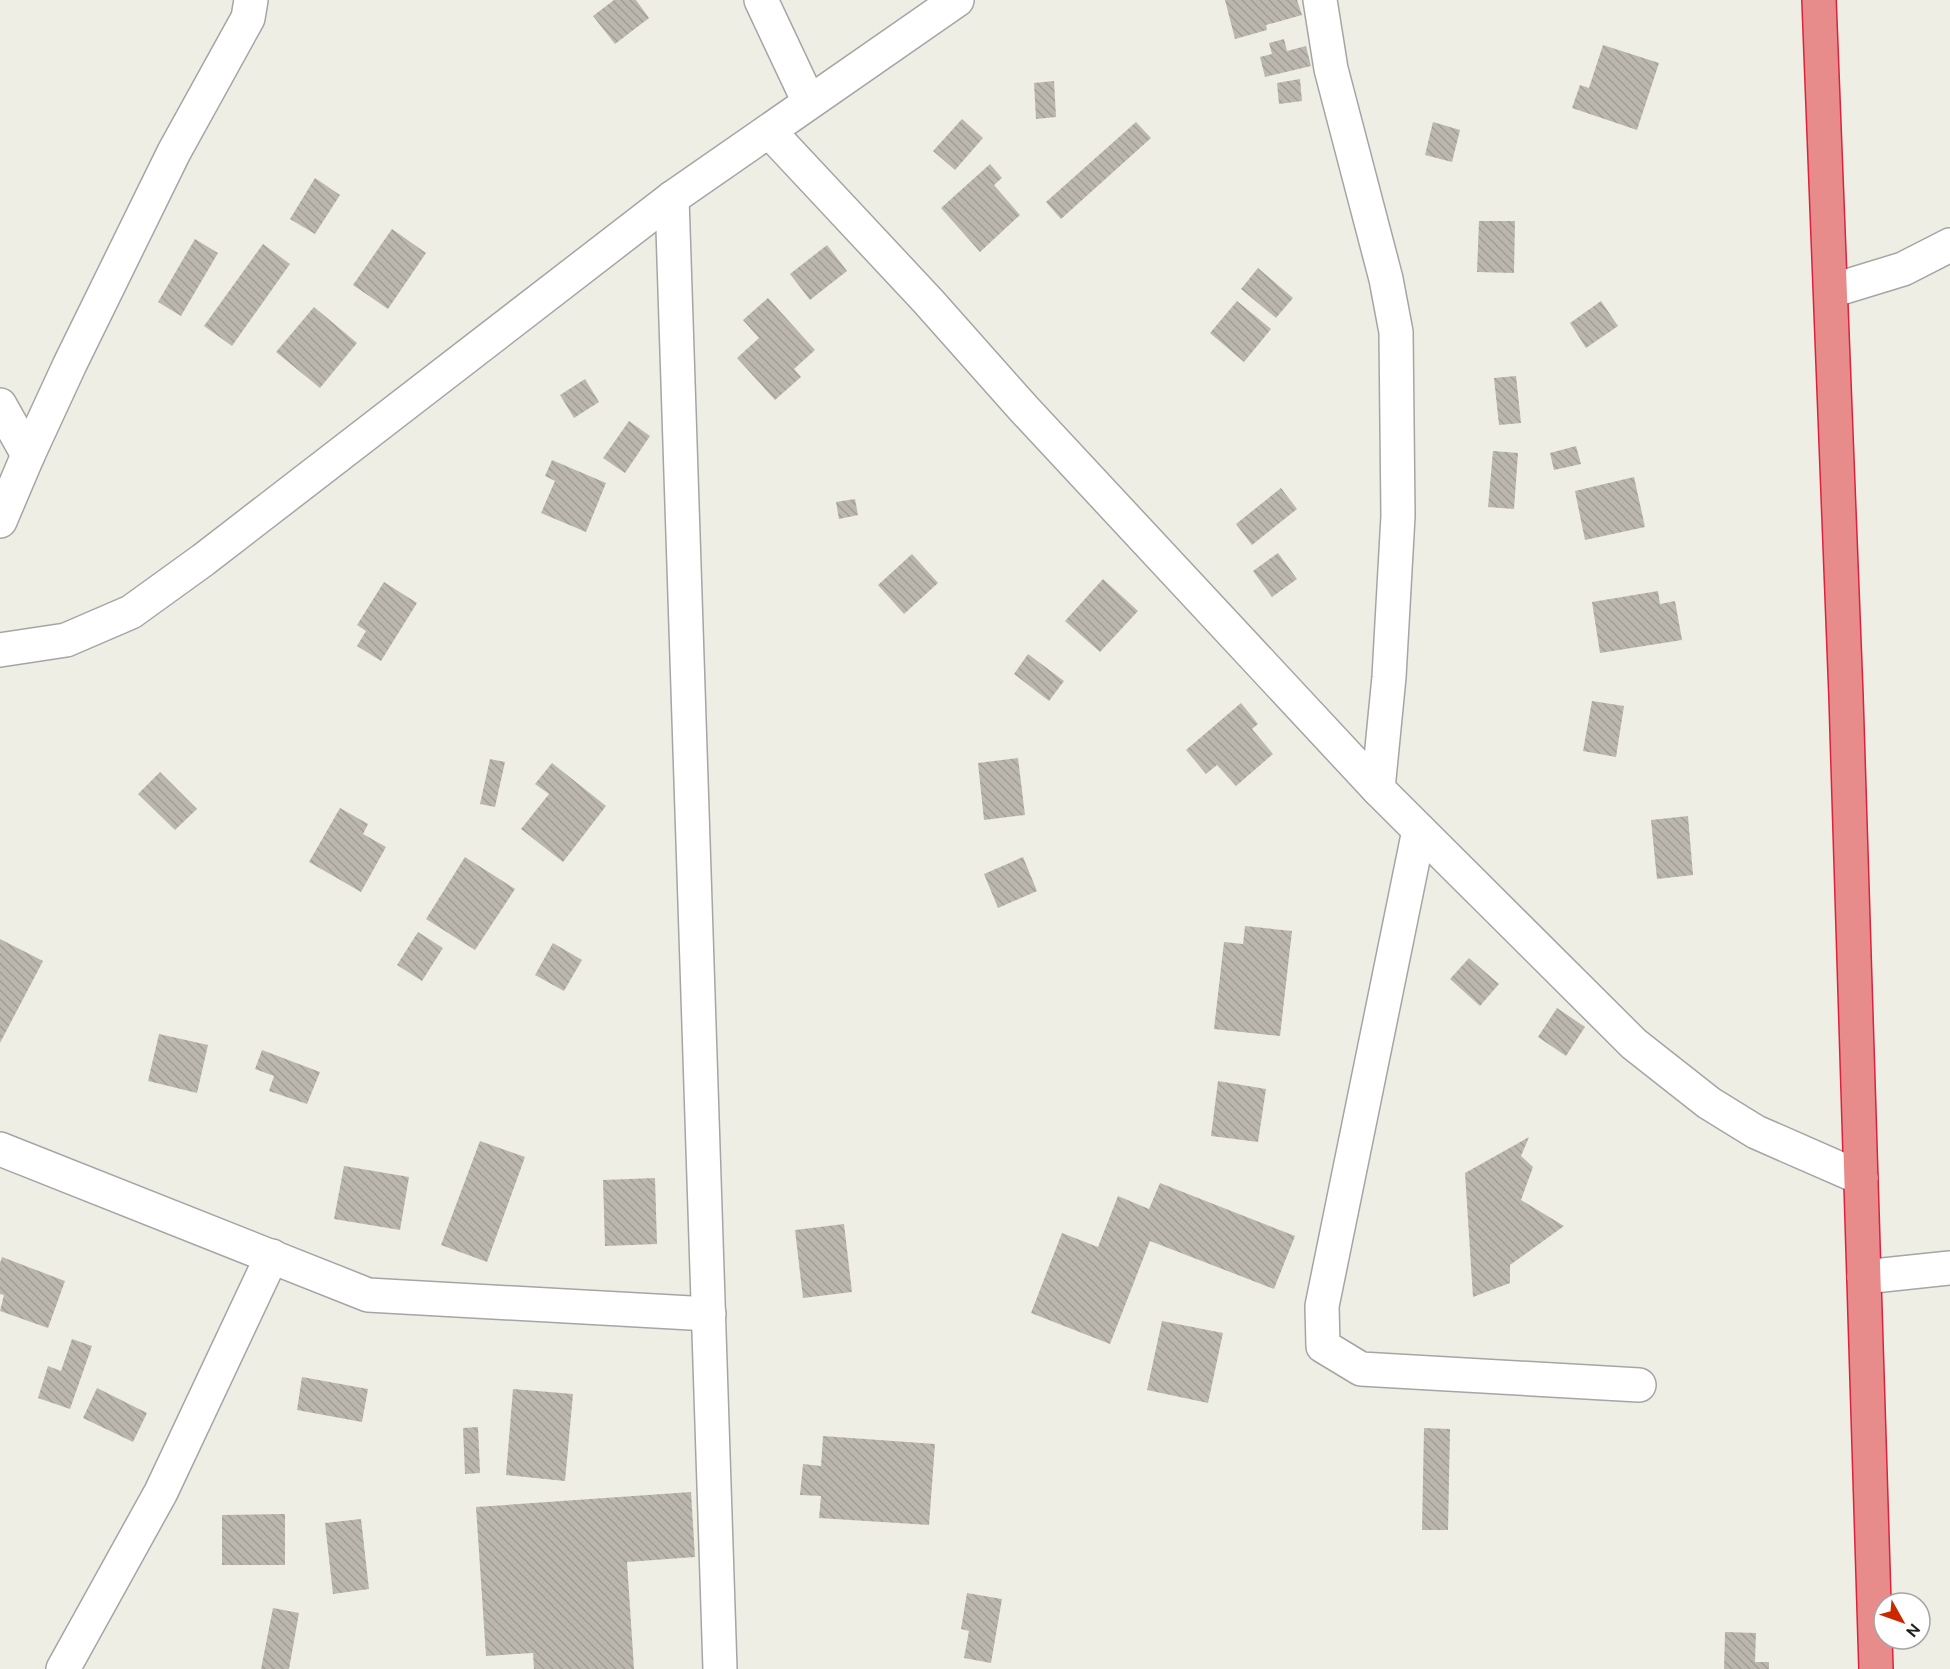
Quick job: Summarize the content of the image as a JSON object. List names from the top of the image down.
{
  "north": "bottom right"
}
